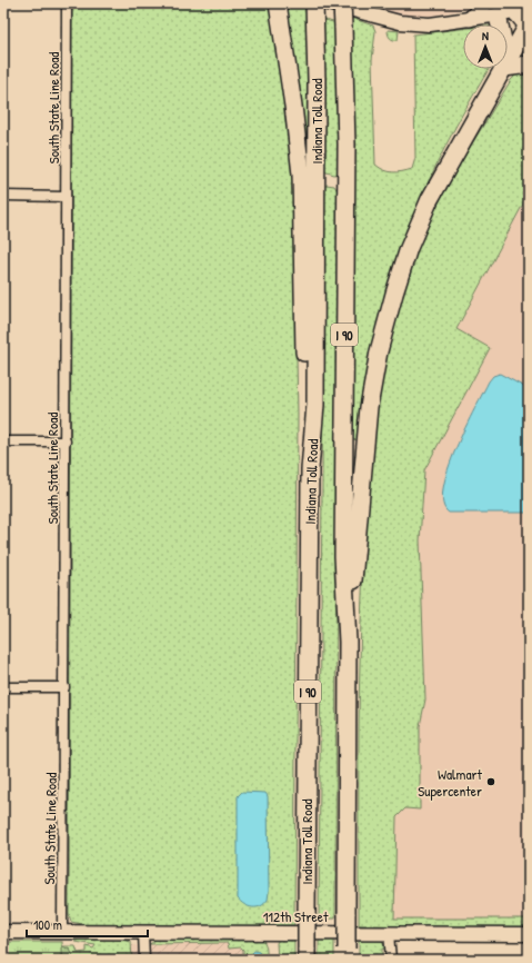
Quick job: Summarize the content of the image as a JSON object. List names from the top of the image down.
{
  "streets": {
    "highway": ["Indiana Toll Road", "I 90"],
    "street": ["South State Line Road", "112th Street"]
  },
  "crossings": [
    ["South State Line Road", "112th Street"]
  ],
  "places": ["Walmart Supercenter"],
  "scale_bar": "100 m",
  "north": "top"
}
